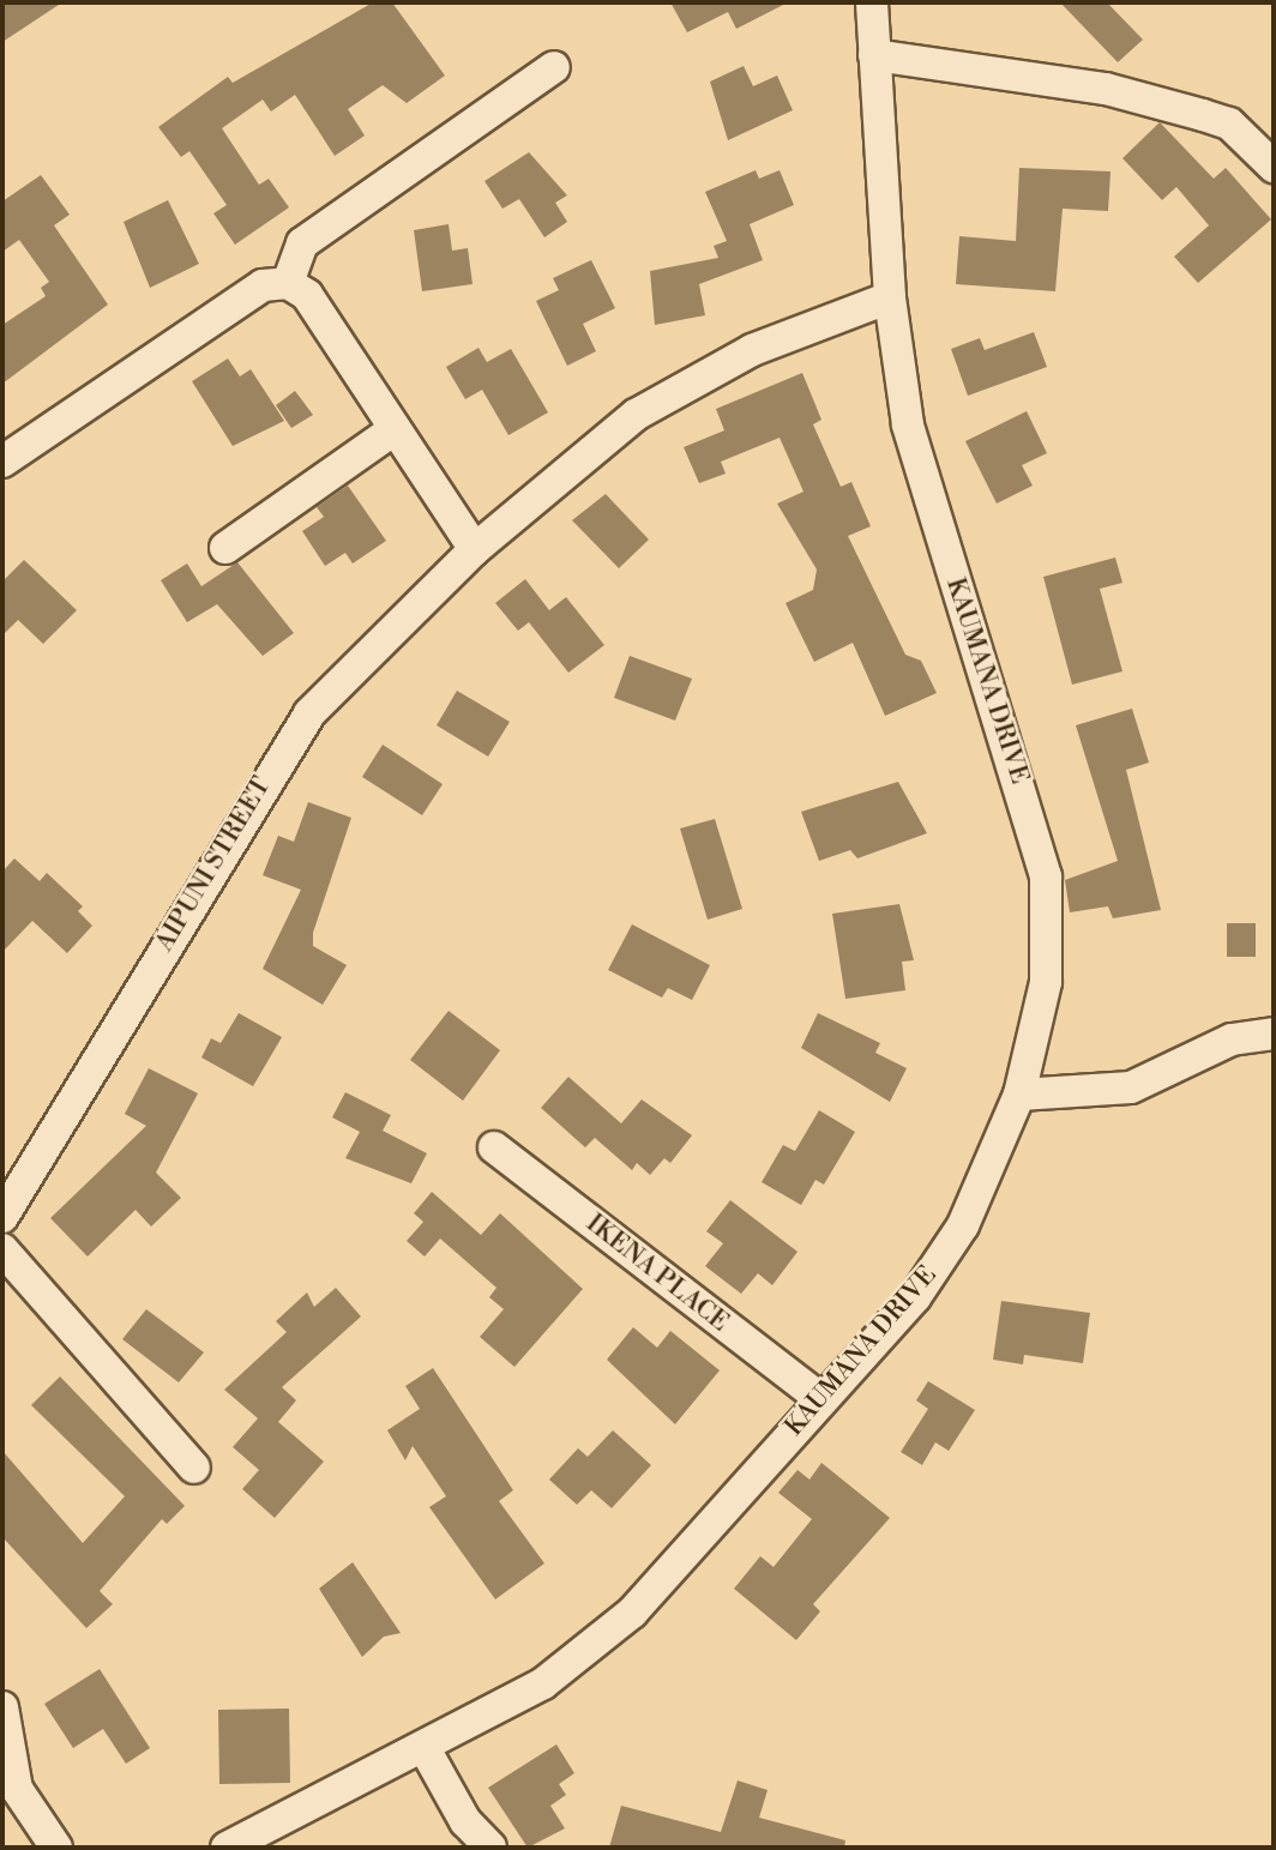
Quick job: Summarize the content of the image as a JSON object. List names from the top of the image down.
{
  "streets": {
    "street": ["KAUMANA DRIVE", "AIPUNI STREET", "IKENA PLACE"]
  },
  "crossings": [
    ["KAUMANA DRIVE", "AIPUNI STREET"],
    ["KAUMANA DRIVE", "IKENA PLACE"]
  ]
}
